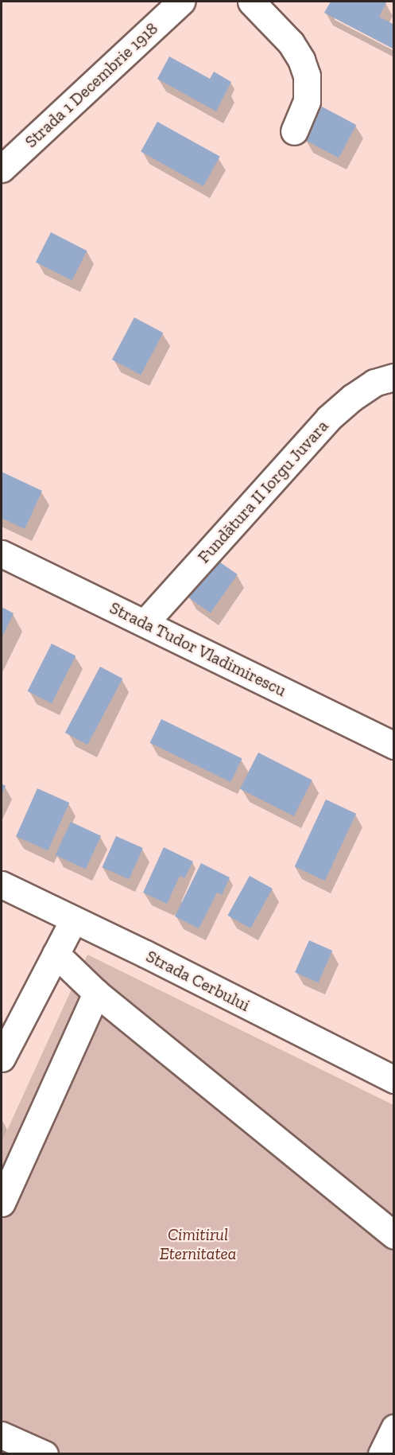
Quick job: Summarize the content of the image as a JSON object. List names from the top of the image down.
{
  "streets": {
    "street": [
      "Strada 1 Decembrie 1918",
      "Fundătura II Iorgu Juvara",
      "Strada Tudor Vladimirescu",
      "Strada Cerbului"
    ]
  },
  "crossings": [
    ["Fundătura II Iorgu Juvara", "Strada Tudor Vladimirescu"]
  ],
  "parks": ["Cimitirul Eternitatea"]
}
